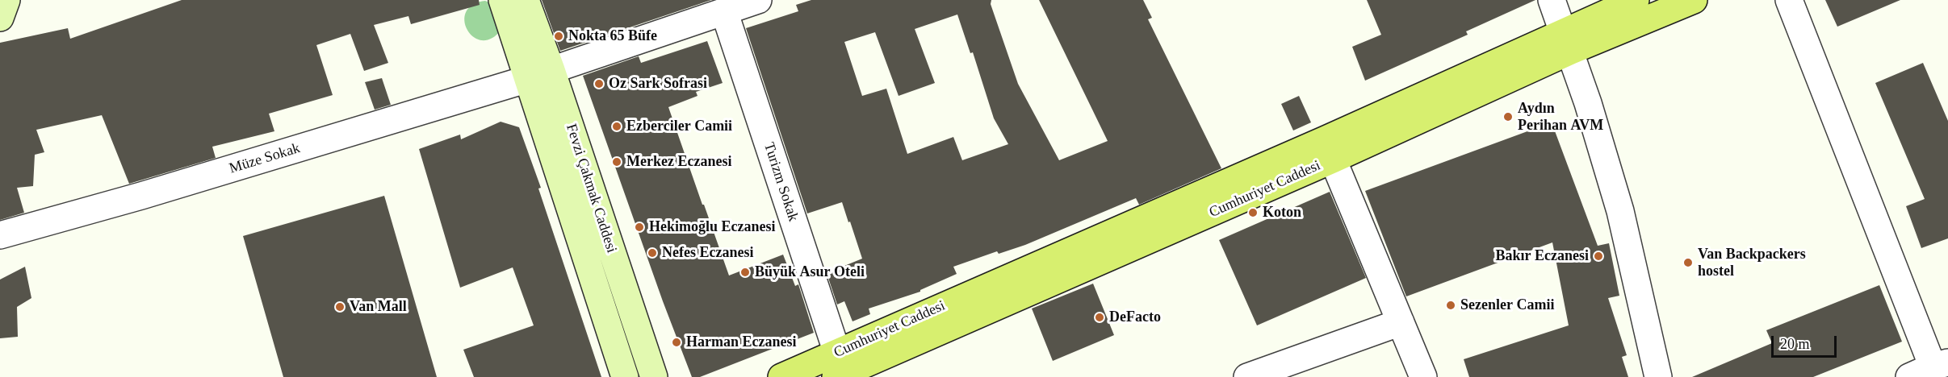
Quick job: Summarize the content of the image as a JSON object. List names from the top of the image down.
{
  "streets": {
    "main road": ["Fevzi Çakmak Caddesi", "Cumhuriyet Caddesi"],
    "street": ["Müze Sokak", "Turizm Sokak"]
  },
  "crossings": [
    ["Müze Sokak", "Turizm Sokak"],
    ["Müze Sokak", "Fevzi Çakmak Caddesi"],
    ["Turizm Sokak", "Cumhuriyet Caddesi"]
  ],
  "places": [
    "Nokta 65 Büfe",
    "Oz Sark Sofrasi",
    "Aydın Perihan AVM",
    "Ezberciler Camii",
    "Merkez Eczanesi",
    "Koton",
    "Hekimoğlu Eczanesi",
    "Nefes Eczanesi",
    "Bakır Eczanesi",
    "Van Backpackers hostel",
    "Büyük Asur Oteli",
    "Sezenler Camii",
    "Van Mall",
    "DeFacto",
    "Harman Eczanesi"
  ],
  "scale_bar": "20 m"
}
